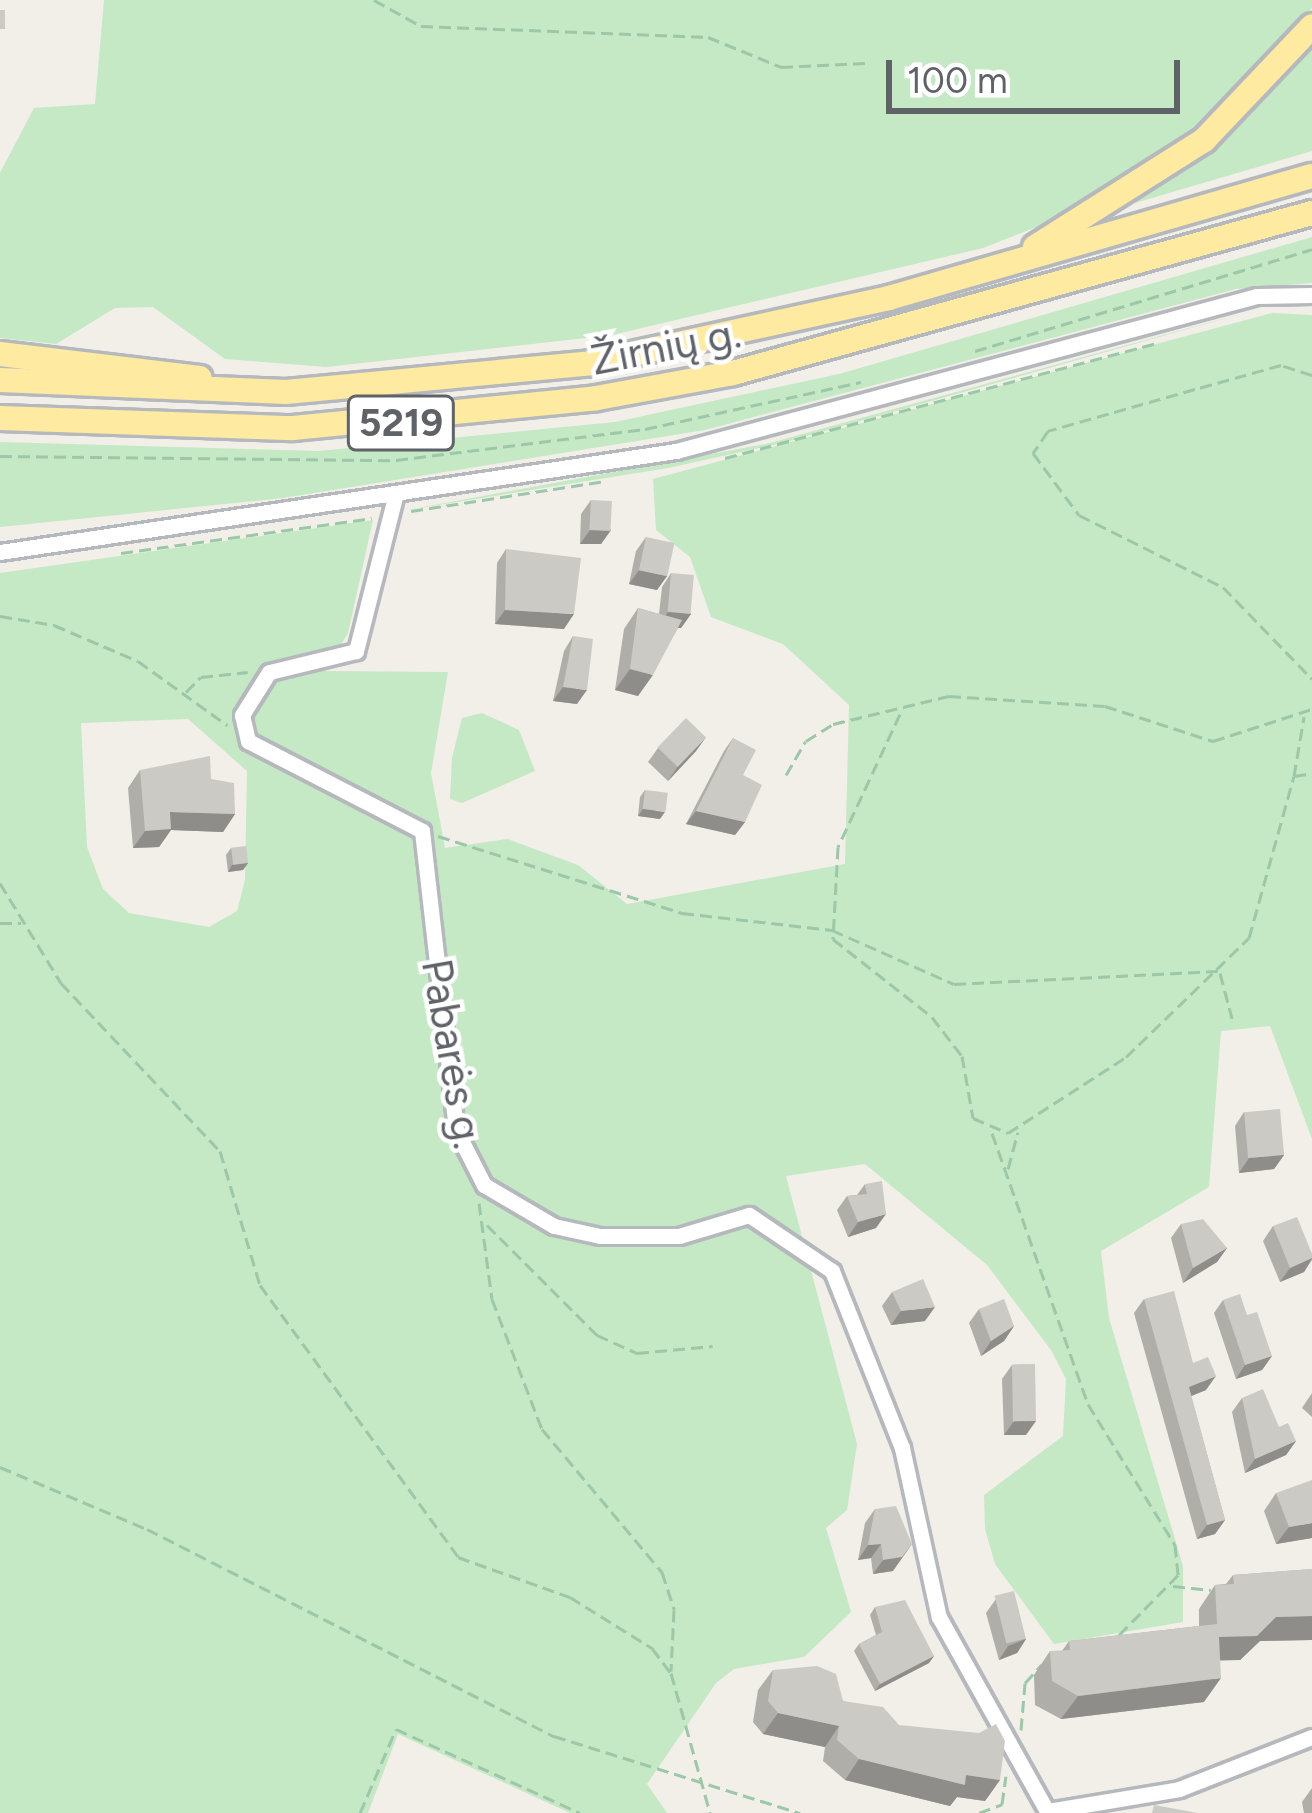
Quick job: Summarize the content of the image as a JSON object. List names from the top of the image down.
{
  "streets": {
    "highway": ["Žirnių g.", "5219"],
    "street": ["Pabarės g."]
  },
  "crossings": [
    ["Žirnių g.", "5219"]
  ],
  "scale_bar": "100 m"
}
